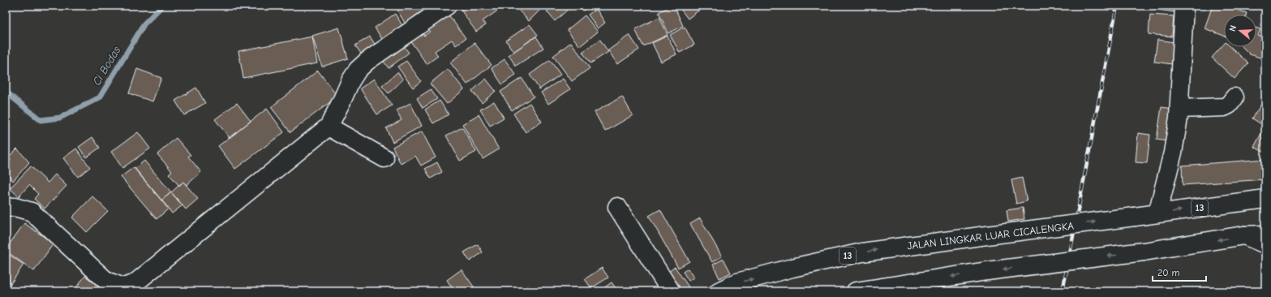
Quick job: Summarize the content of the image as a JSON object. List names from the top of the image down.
{
  "streets": {
    "main road": ["13", "JALAN LINGKAR LUAR CICALENGKA"]
  },
  "water": ["Ci Bodas"],
  "scale_bar": "20 m",
  "north": "left"
}
